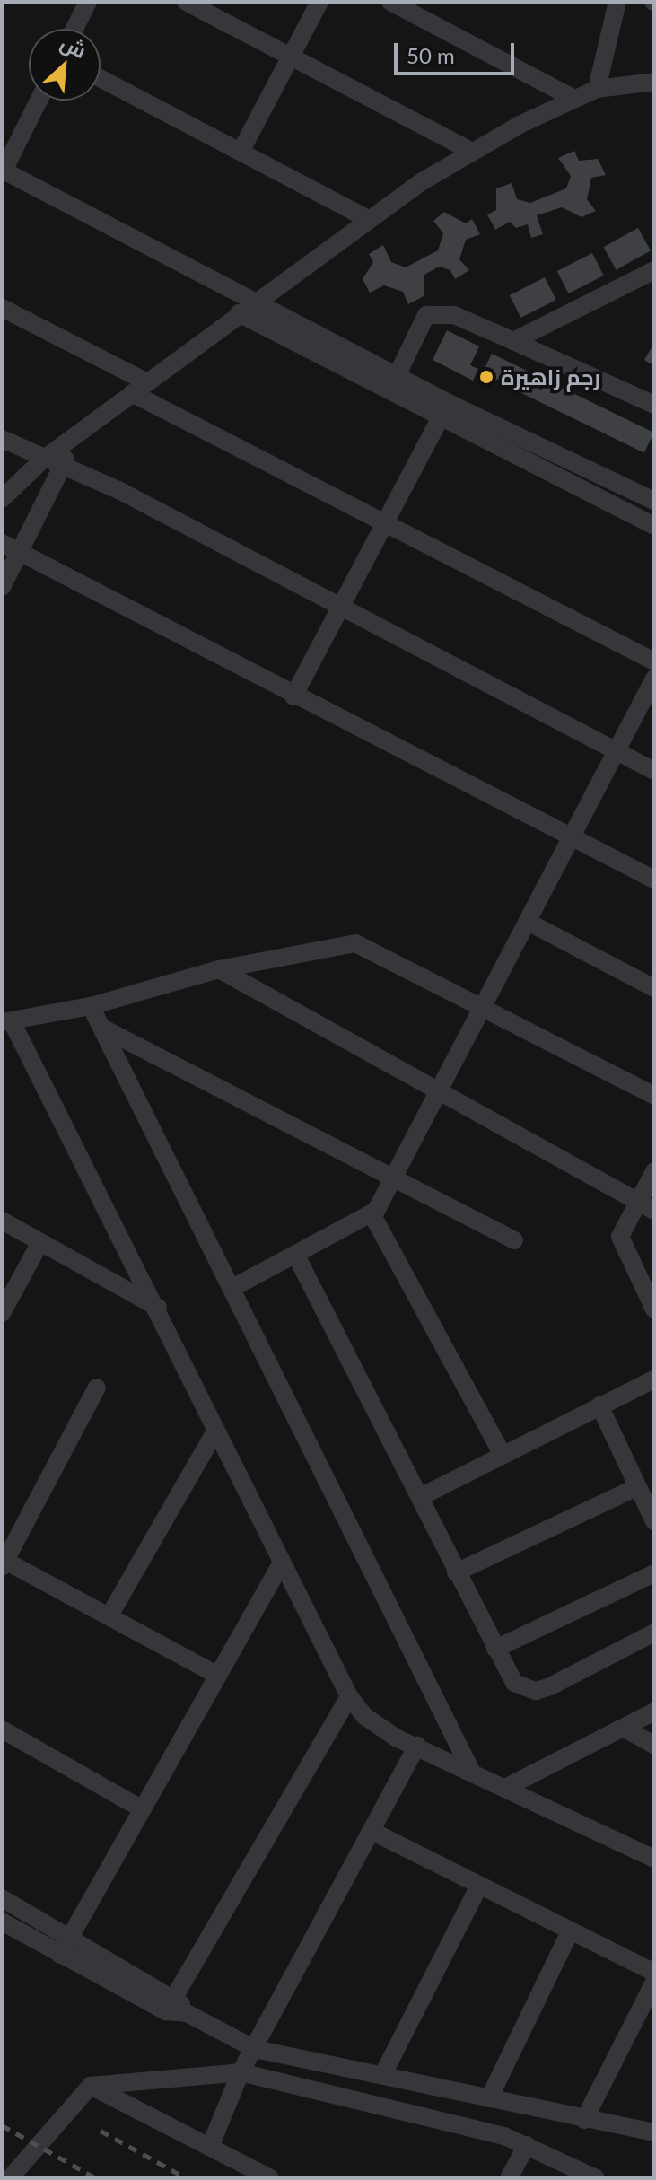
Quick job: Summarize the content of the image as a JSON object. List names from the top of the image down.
{
  "places": ["رجم زاهيرة"],
  "scale_bar": "50 m",
  "north": "top right"
}
